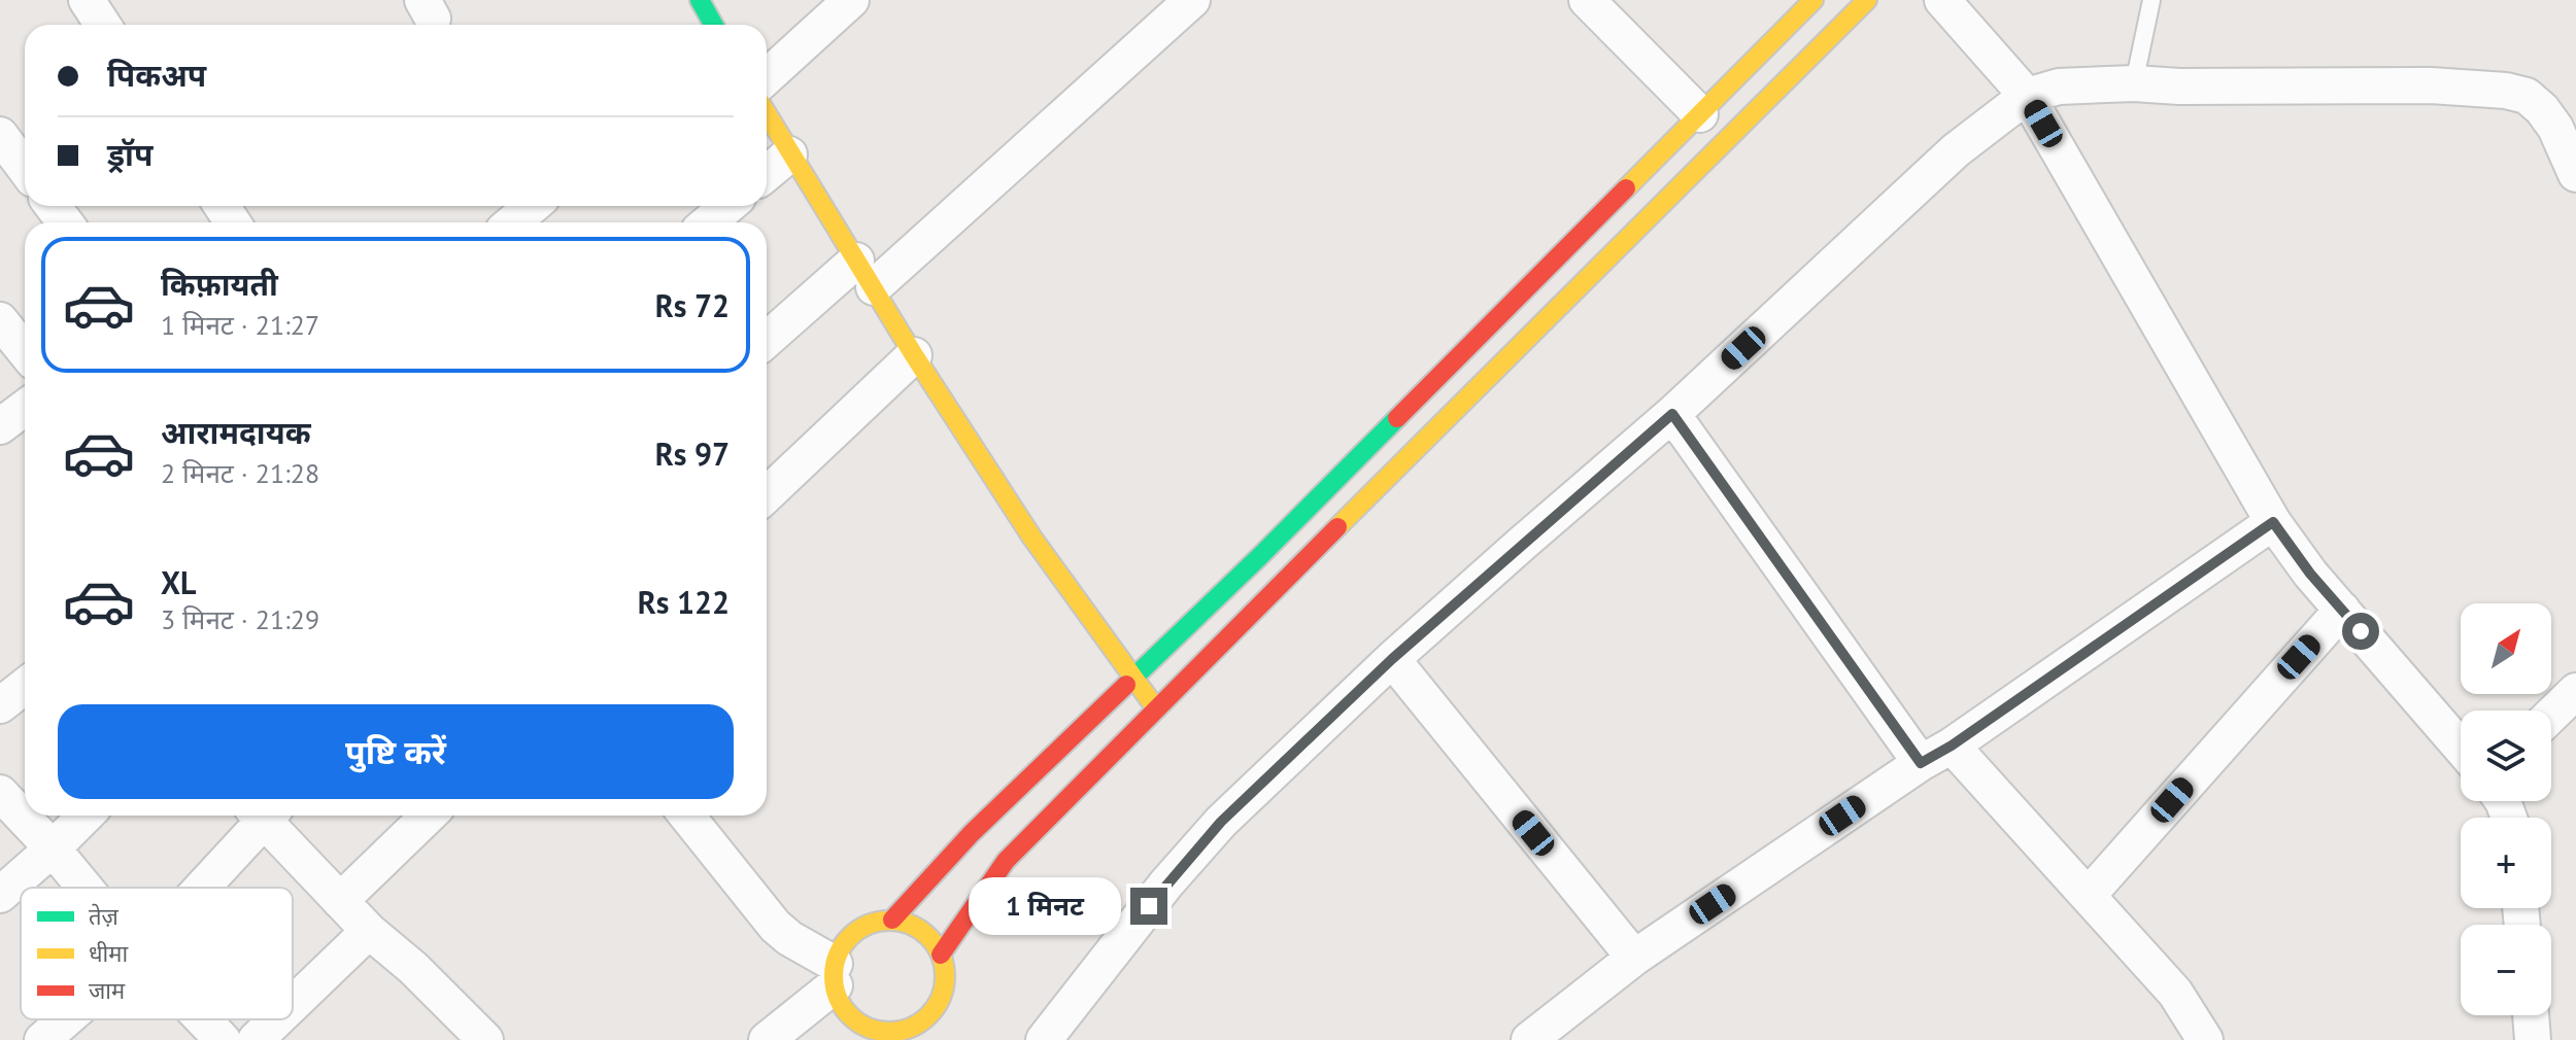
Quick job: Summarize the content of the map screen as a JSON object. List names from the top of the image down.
{
  "legend": ["तेज़", "धीमा", "जाम"],
  "north": "top right",
  "page": {
    "banner": ["पिकअप", "ड्रॉप"],
    "list": [
      {
        "name": "किफ़ायती",
        "note": "1 मिनट · 21:27",
        "value": "Rs 72"
      },
      {
        "name": "आरामदायक",
        "note": "2 मिनट · 21:28",
        "value": "Rs 97"
      },
      {
        "name": "XL",
        "note": "3 मिनट · 21:29",
        "value": "Rs 122"
      }
    ],
    "map_buttons": ["+", "−"],
    "buttons": "पुष्टि करें",
    "bubble": "1 मिनट"
  }
}
